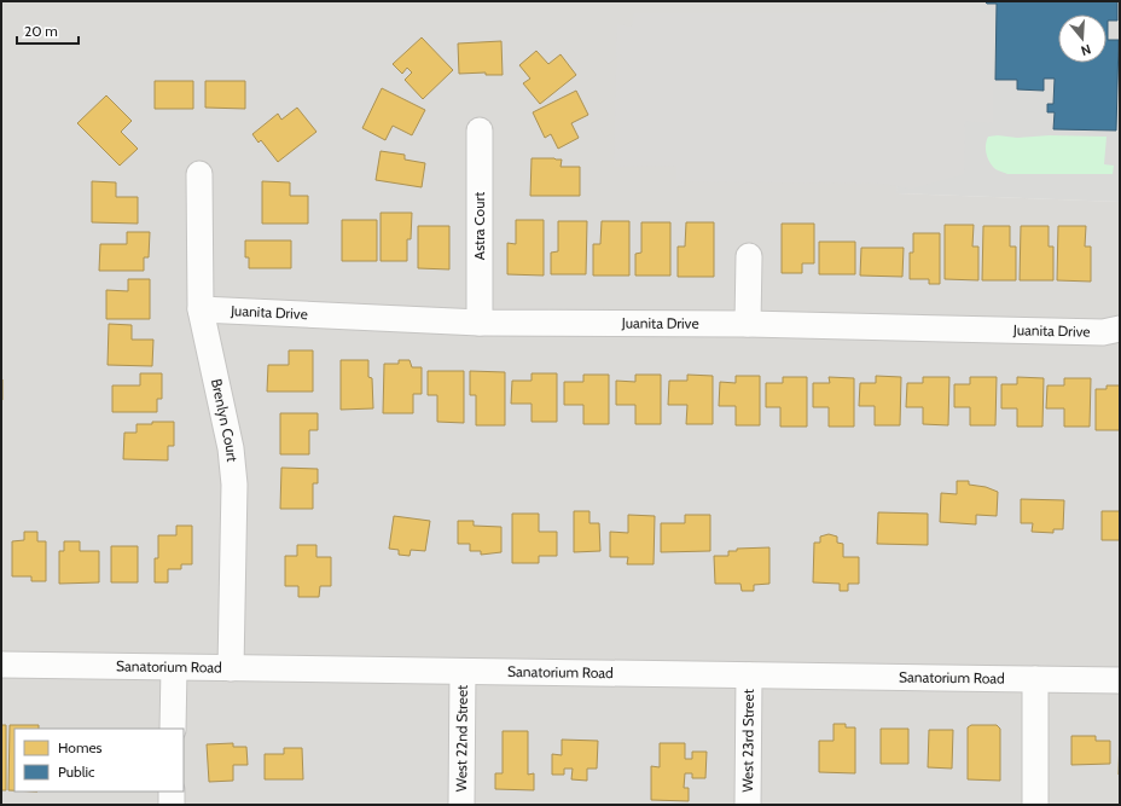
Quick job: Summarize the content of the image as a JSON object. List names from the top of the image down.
{
  "streets": {
    "street": [
      "Astra Court",
      "Juanita Drive",
      "Brenlyn Court",
      "Sanatorium Road",
      "West 22nd Street",
      "West 23rd Street"
    ]
  },
  "crossings": [
    ["Astra Court", "Juanita Drive"],
    ["Juanita Drive", "Brenlyn Court"],
    ["Brenlyn Court", "Sanatorium Road"],
    ["Sanatorium Road", "West 22nd Street"],
    ["Sanatorium Road", "West 23rd Street"]
  ],
  "legend": ["Homes", "Public"],
  "scale_bar": "20 m",
  "north": "bottom"
}
